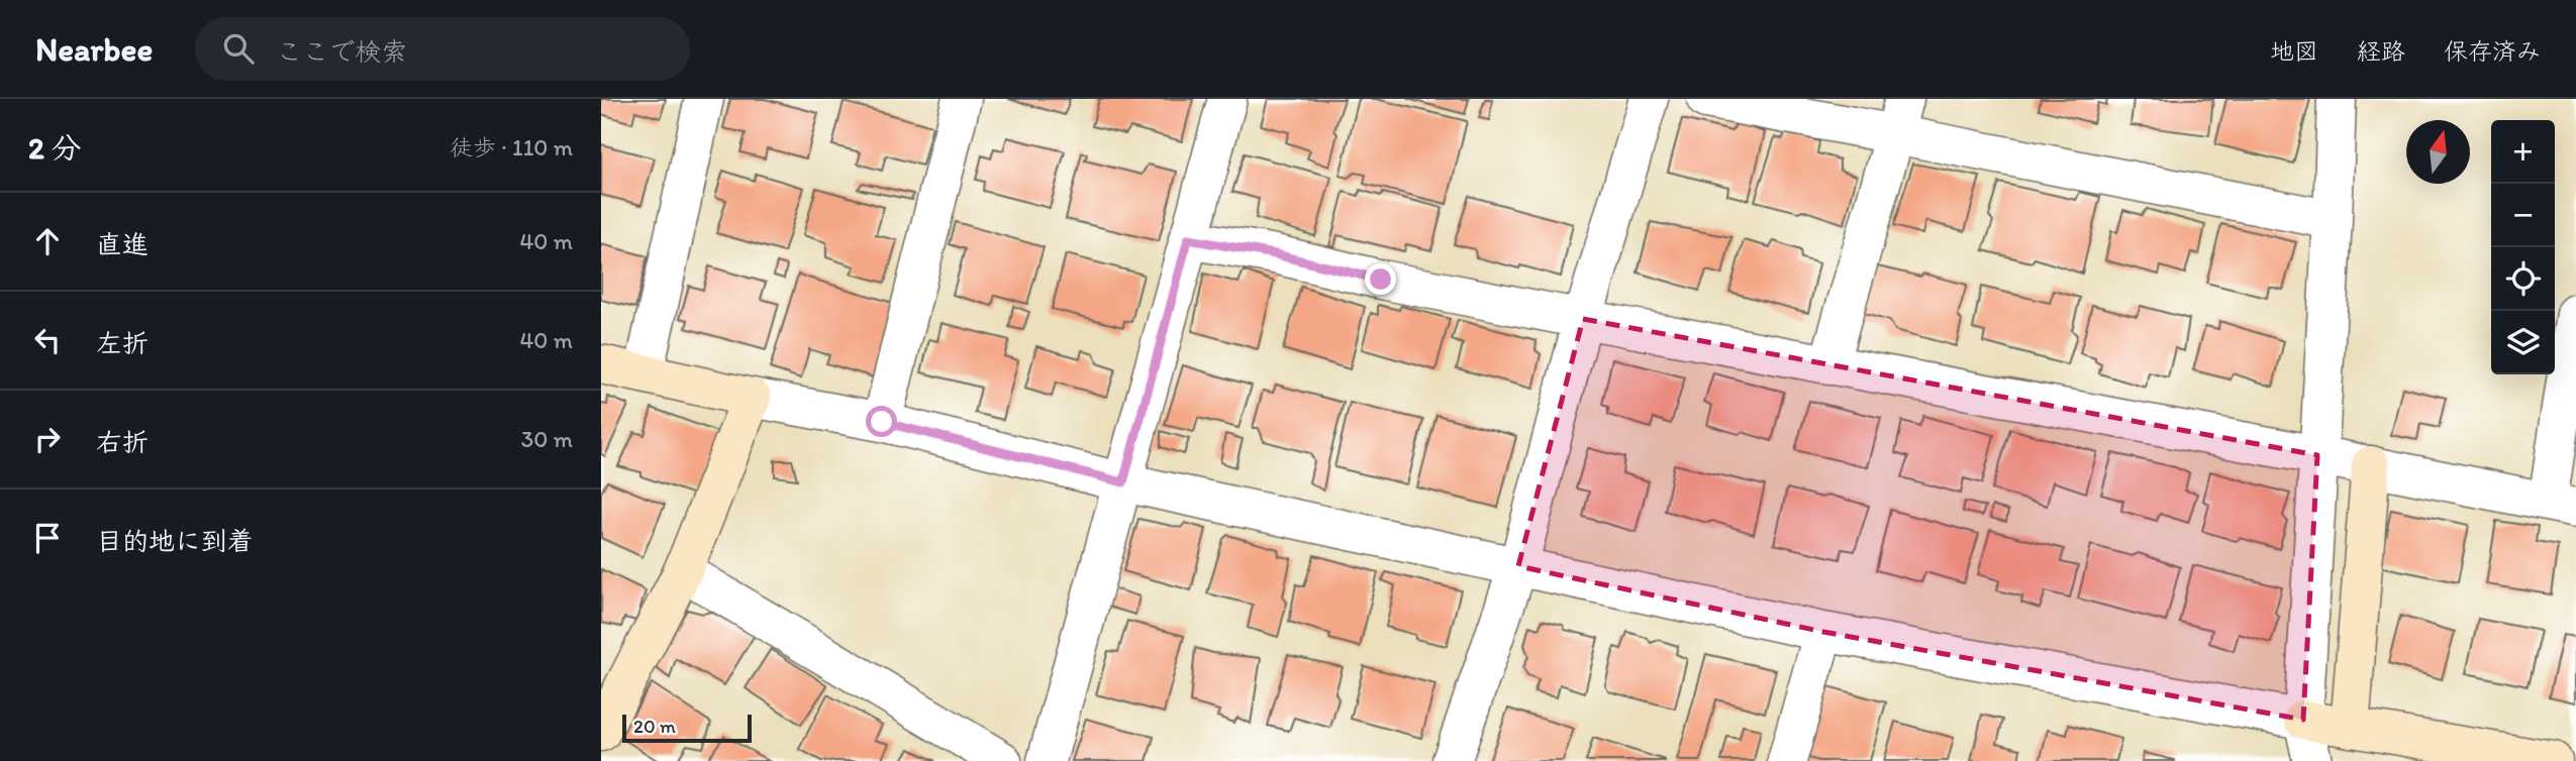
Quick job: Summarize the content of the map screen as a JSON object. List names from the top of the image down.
{
  "scale_bar": "20 m",
  "north": "top",
  "page": {
    "header": "Nearbee",
    "search": "ここで検索",
    "nav": ["地図", "経路", "保存済み"],
    "heading": ["2 分", "徒歩 · 110 m"],
    "map_buttons": ["+", "−"],
    "list": [
      ["直進", "40 m"],
      ["左折", "40 m"],
      ["右折", "30 m"],
      "目的地に到着"
    ],
    "scale": "20 m"
  }
}
